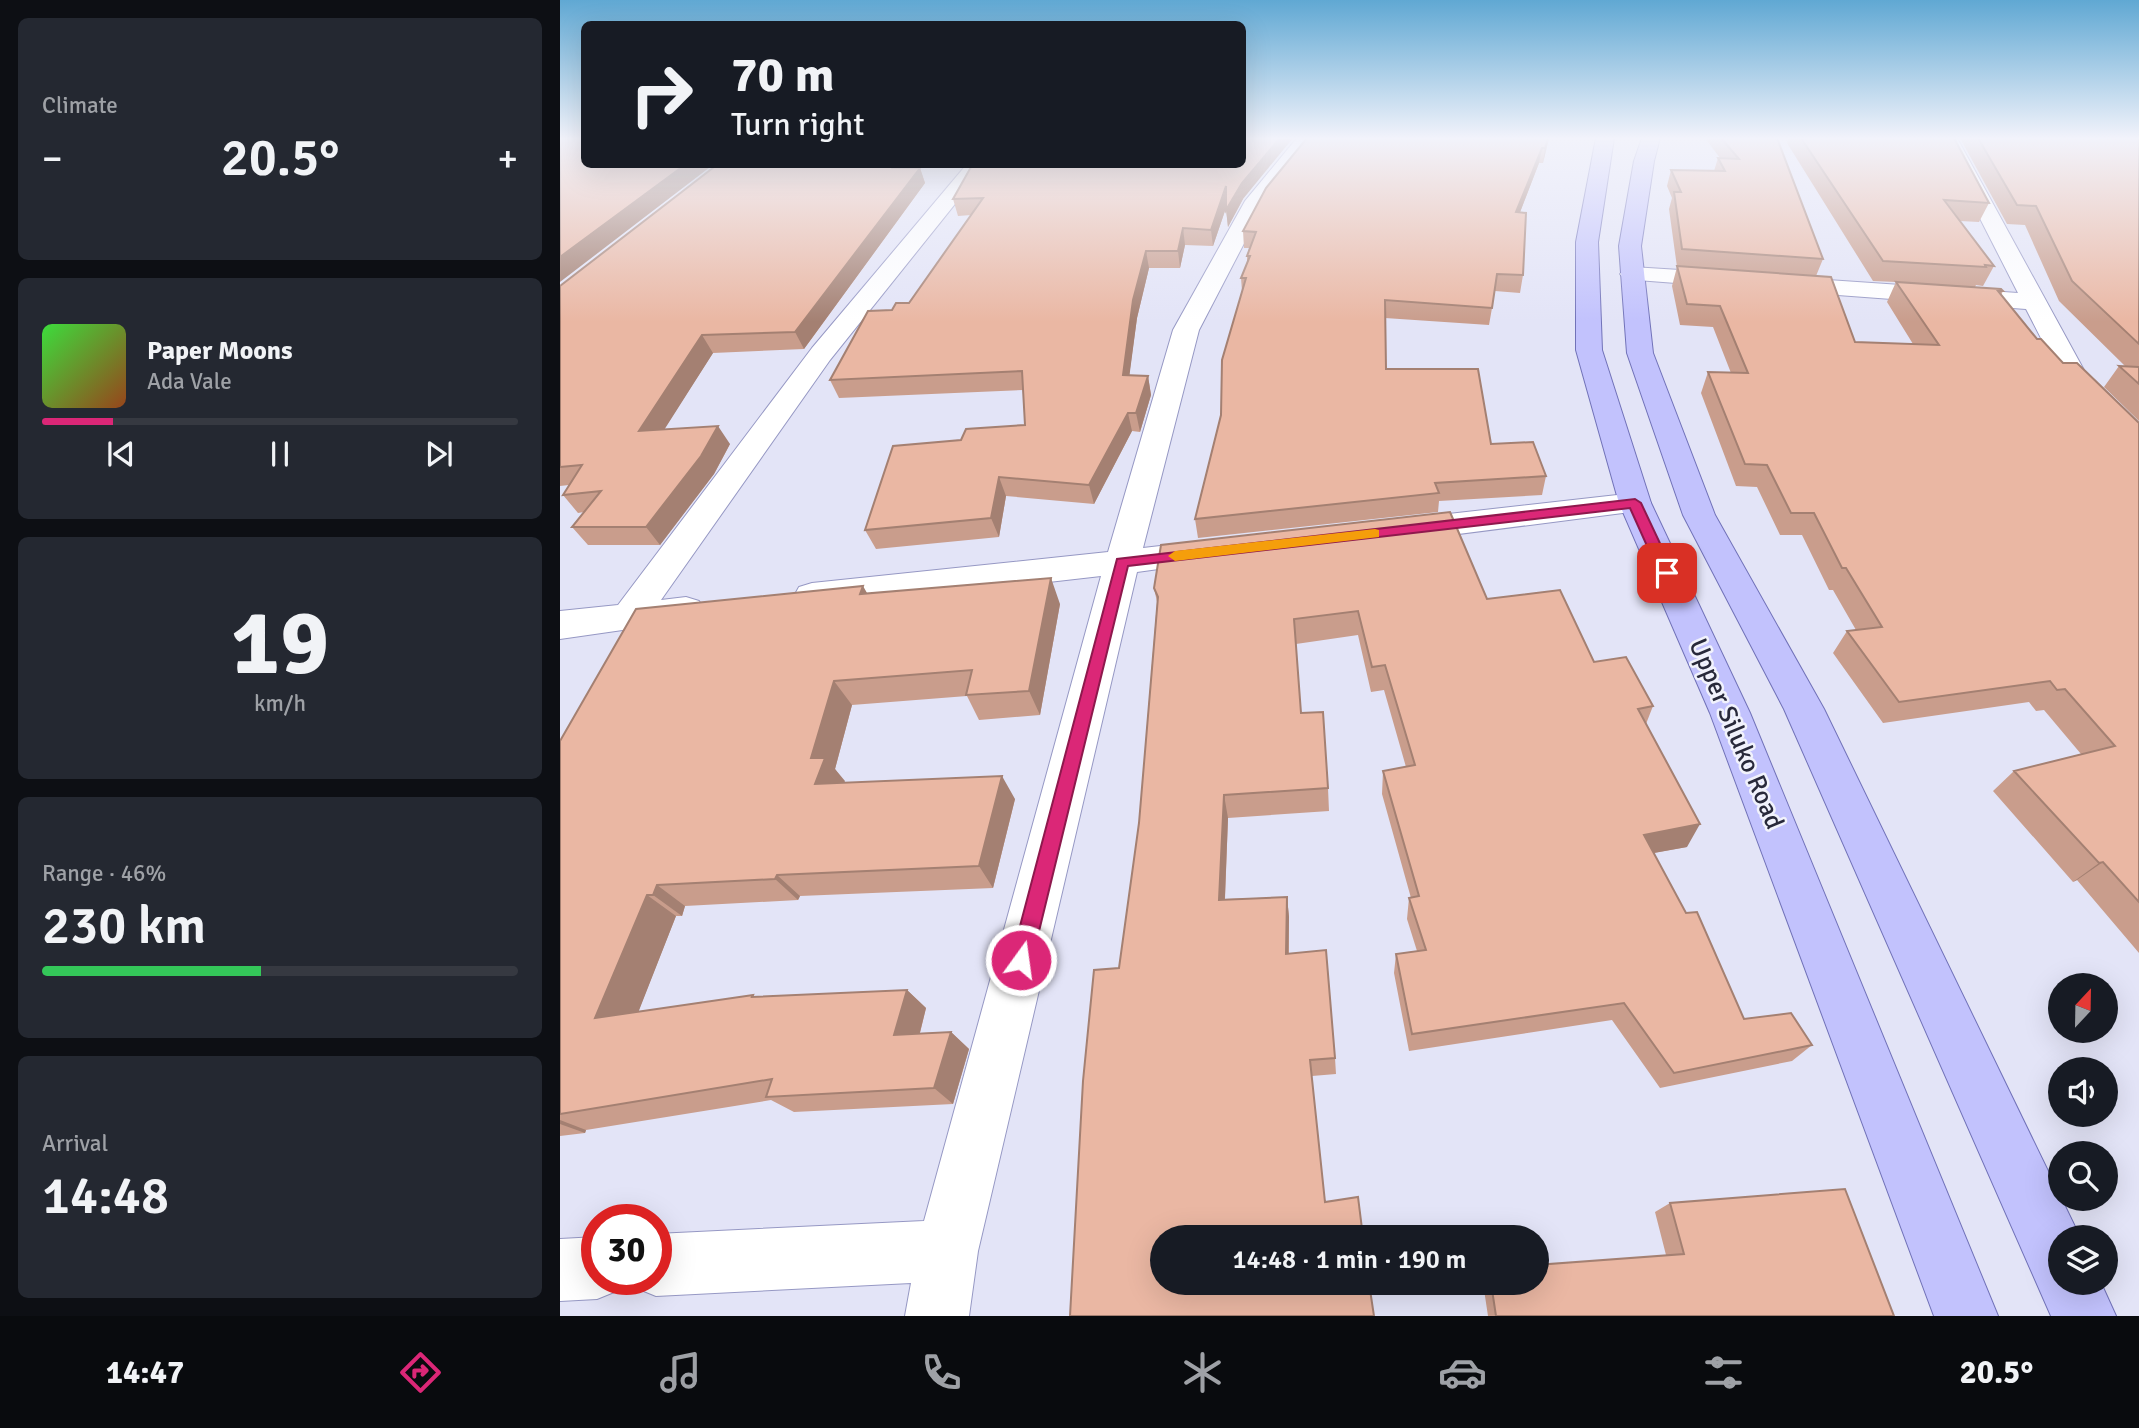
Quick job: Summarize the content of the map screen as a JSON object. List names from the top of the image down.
{
  "streets": {
    "main road": ["Upper Siluko Road"]
  },
  "north": "top",
  "page": {
    "tile": [
      "Climate",
      ["19", "km/h"],
      ["Range · 46%", "230 km"],
      ["Arrival", "14:48"]
    ],
    "turn": ["70 m", "Turn right"],
    "heat": ["−", "20.5°", "+"],
    "song": ["Paper Moons", "Ada Vale"],
    "limit": "30",
    "trip": "14:48 · 1 min · 190 m",
    "tabs": ["14:47", "20.5°"]
  }
}
